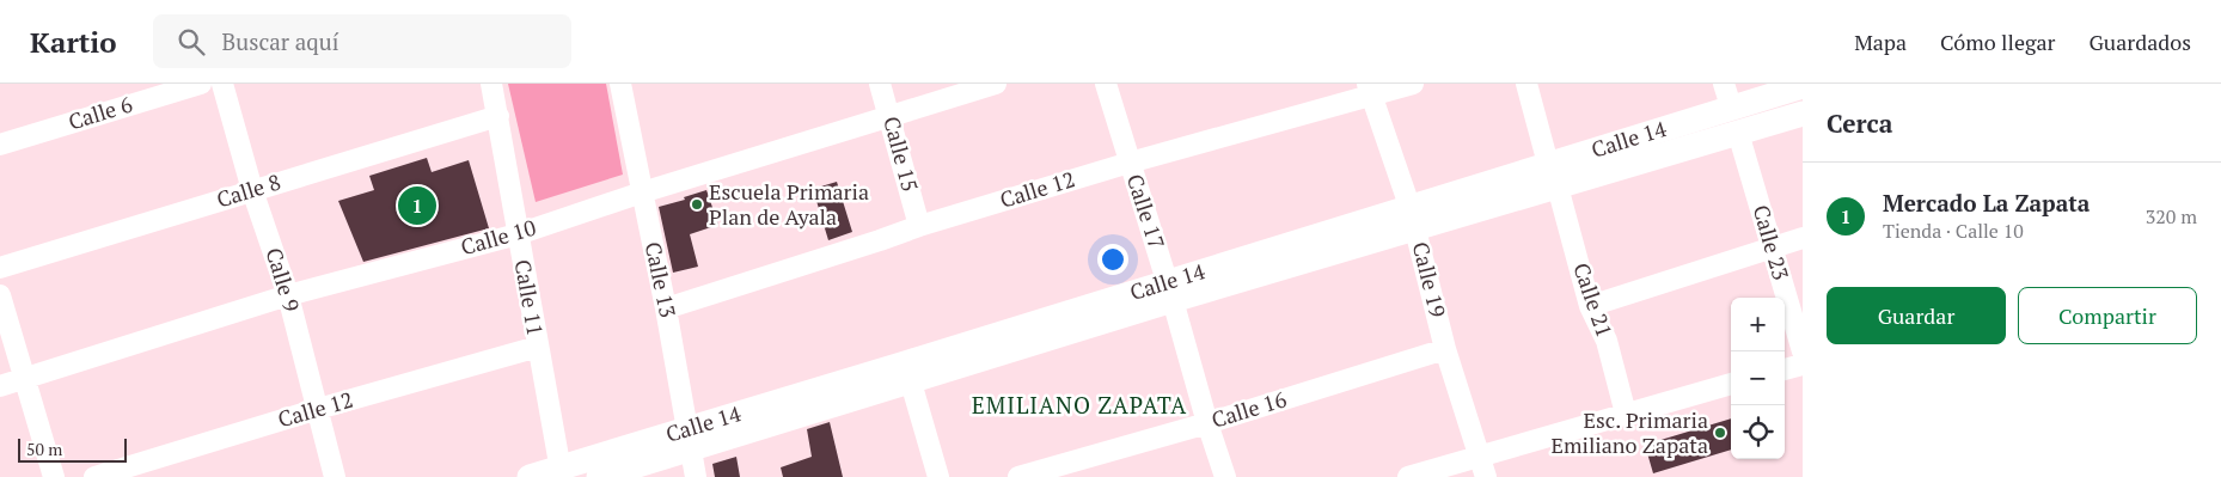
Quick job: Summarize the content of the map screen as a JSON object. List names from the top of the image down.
{
  "streets": {
    "main road": ["Calle 14"],
    "street": [
      "Calle 6",
      "Calle 15",
      "Calle 12",
      "Calle 8",
      "Calle 17",
      "Calle 10",
      "Calle 23",
      "Calle 9",
      "Calle 13",
      "Calle 19",
      "Calle 11",
      "Calle 21",
      "Calle 16"
    ]
  },
  "crossings": [
    ["Calle 14", "Calle 17"],
    ["Calle 14", "Calle 23"],
    ["Calle 14", "Calle 13"],
    ["Calle 14", "Calle 19"],
    ["Calle 14", "Calle 11"],
    ["Calle 14", "Calle 21"],
    ["Calle 15", "Calle 12"],
    ["Calle 15", "Calle 10"],
    ["Calle 12", "Calle 17"],
    ["Calle 12", "Calle 9"],
    ["Calle 12", "Calle 13"],
    ["Calle 12", "Calle 19"],
    ["Calle 12", "Calle 11"],
    ["Calle 8", "Calle 9"],
    ["Calle 8", "Calle 11"],
    ["Calle 17", "Calle 16"],
    ["Calle 10", "Calle 9"],
    ["Calle 10", "Calle 13"],
    ["Calle 10", "Calle 11"],
    ["Calle 19", "Calle 16"]
  ],
  "districts": ["EMILIANO ZAPATA"],
  "places": ["Escuela Primaria Plan de Ayala", "Esc. Primaria Emiliano Zapata"],
  "scale_bar": "50 m",
  "page": {
    "header": "Kartio",
    "search": "Buscar aquí",
    "nav": ["Mapa", "Cómo llegar", "Guardados"],
    "heading": "Cerca",
    "list": [
      {
        "mark": "1",
        "name": "Mercado La Zapata",
        "note": "Tienda · Calle 10",
        "value": "320 m"
      }
    ],
    "pins": "1",
    "buttons": ["Guardar", "Compartir"],
    "map_buttons": ["+", "−"],
    "scale": "50 m"
  }
}
